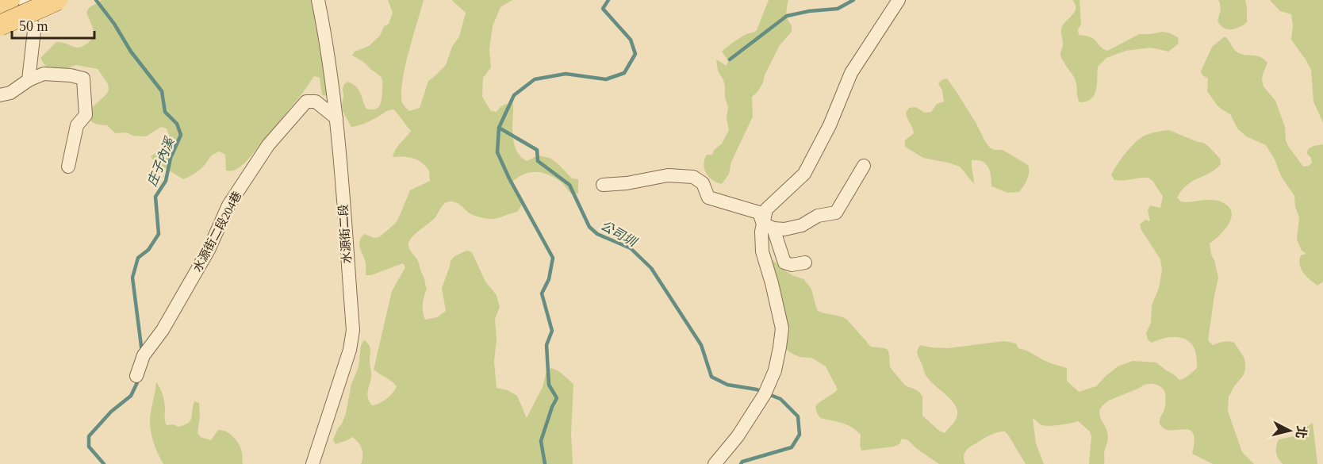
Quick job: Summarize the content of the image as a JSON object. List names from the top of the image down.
{
  "streets": {
    "street": ["水源街二段204巷", "水源街二段"]
  },
  "crossings": [
    ["水源街二段204巷", "水源街二段"]
  ],
  "water": ["庄子內溪", "公司圳"],
  "scale_bar": "50 m",
  "north": "right"
}
